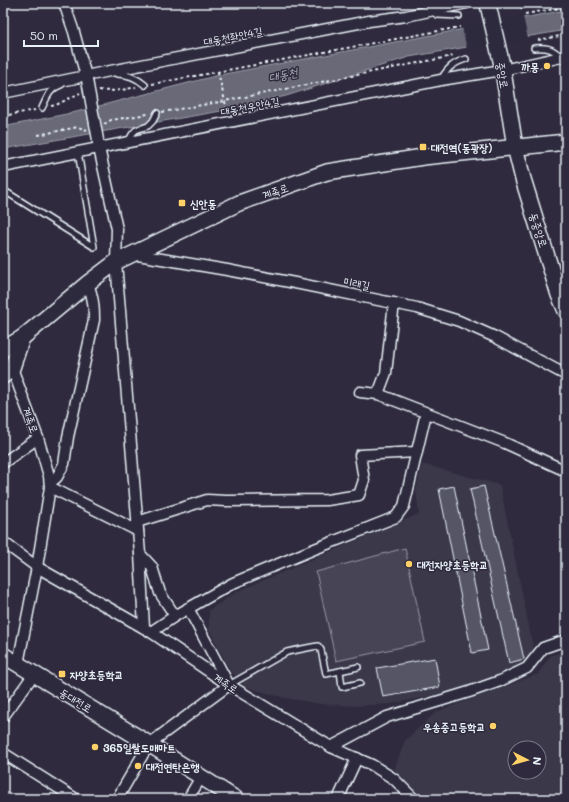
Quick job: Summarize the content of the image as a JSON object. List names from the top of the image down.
{
  "streets": {
    "main road": [
      "중앙로",
      "계족로",
      "동중앙로",
      "동대전로"
    ],
    "street": ["대동천좌안4길", "대동천우안4길", "미래길"]
  },
  "crossings": [
    ["중앙로", "대동천우안4길"],
    ["중앙로", "계족로"],
    ["중앙로", "동중앙로"],
    ["계족로", "동중앙로"],
    ["계족로", "미래길"],
    ["계족로", "동대전로"]
  ],
  "water": ["대동천"],
  "places": {
    "other": [
      "까몽",
      "대전자양초등학교",
      "우송중고등학교",
      "365일쌀도매마트",
      "대전연탄은행"
    ],
    "transit": ["대전역(동광장)", "신안동", "자양초등학교"]
  },
  "scale_bar": "50 m",
  "north": "right"
}
